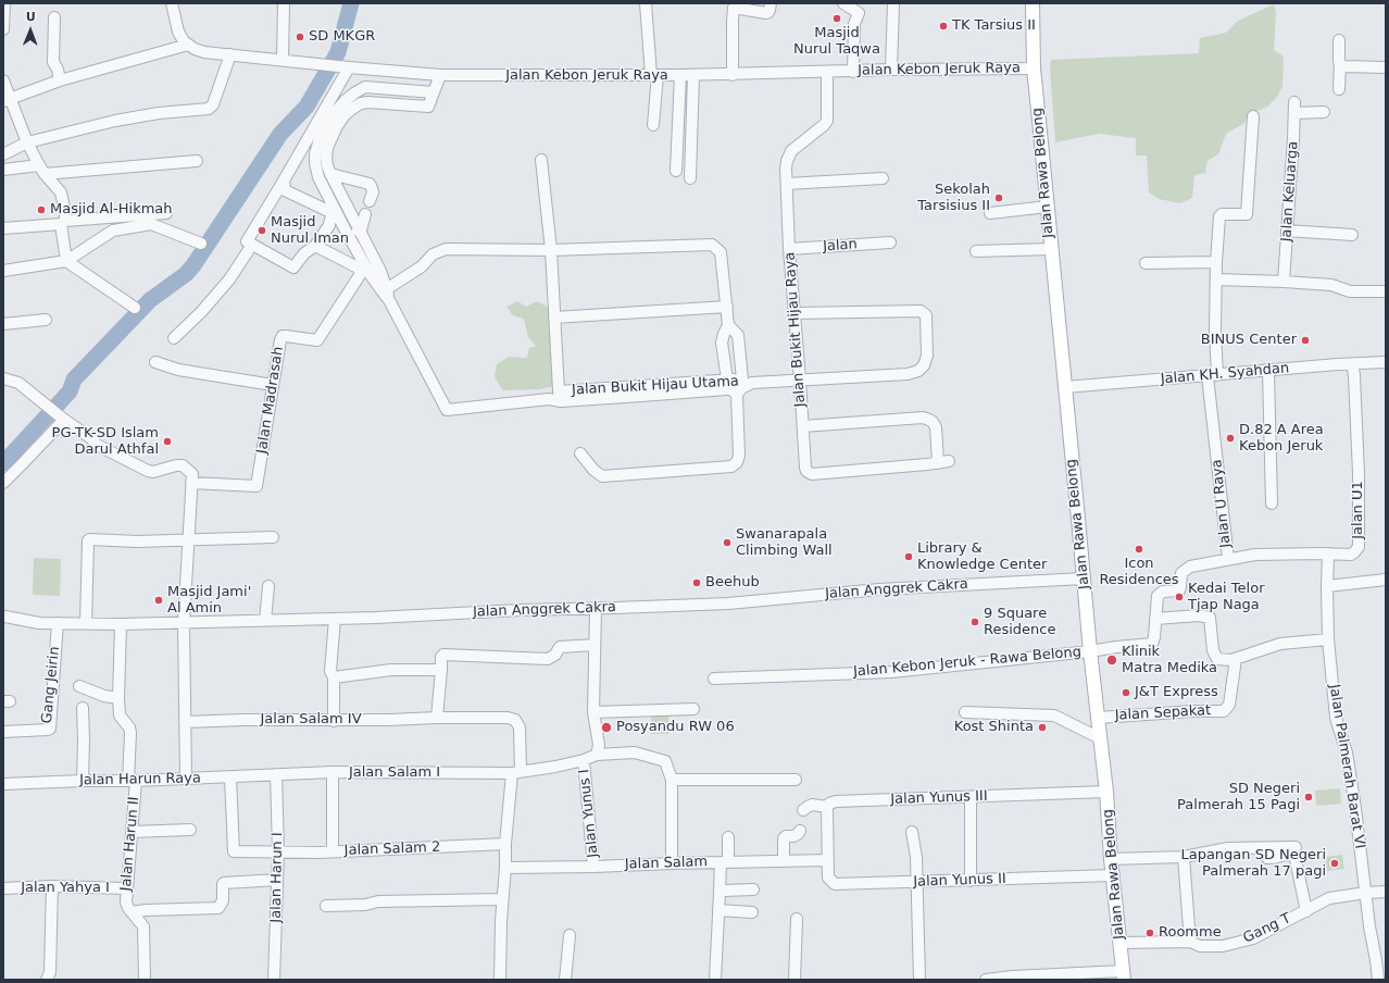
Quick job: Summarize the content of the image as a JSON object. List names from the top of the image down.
{
  "streets": {
    "main road": ["Jalan Rawa Belong"],
    "street": [
      "Jalan Kebon Jeruk Raya",
      "Jalan Keluarga",
      "Jalan",
      "Jalan Bukit Hijau Raya",
      "Jalan KH. Syahdan",
      "Jalan Bukit Hijau Utama",
      "Jalan Madrasah",
      "Jalan U Raya",
      "Jalan U1",
      "Jalan Anggrek Cakra",
      "Jalan Kebon Jeruk - Rawa Belong",
      "Gang Jeirin",
      "Jalan Sepakat",
      "Jalan Salam IV",
      "Jalan Palmerah Barat VI",
      "Jalan Salam I",
      "Jalan Harun Raya",
      "Jalan Yunus III",
      "Jalan Yunus I",
      "Jalan Harun II",
      "Jalan Salam 2",
      "Jalan Salam",
      "Jalan Harun I",
      "Jalan Yunus II",
      "Jalan Yahya I",
      "Gang T"
    ]
  },
  "crossings": [
    ["Jalan Kebon Jeruk Raya", "Jalan Rawa Belong"],
    ["Jalan Kebon Jeruk Raya", "Jalan Bukit Hijau Raya"],
    ["Jalan Rawa Belong", "Jalan KH. Syahdan"],
    ["Jalan Rawa Belong", "Jalan U Raya"],
    ["Jalan Rawa Belong", "Jalan Anggrek Cakra"],
    ["Jalan Rawa Belong", "Jalan Kebon Jeruk - Rawa Belong"],
    ["Jalan Rawa Belong", "Jalan Sepakat"],
    ["Jalan Rawa Belong", "Jalan Yunus III"],
    ["Jalan Rawa Belong", "Jalan Yunus II"],
    ["Jalan Rawa Belong", "Gang T"],
    ["Jalan", "Jalan Bukit Hijau Raya"],
    ["Jalan Bukit Hijau Raya", "Jalan Bukit Hijau Utama"],
    ["Jalan KH. Syahdan", "Jalan U Raya"],
    ["Jalan KH. Syahdan", "Jalan U1"],
    ["Jalan U Raya", "Jalan U1"],
    ["Jalan U Raya", "Jalan Kebon Jeruk - Rawa Belong"],
    ["Jalan Anggrek Cakra", "Gang Jeirin"],
    ["Jalan Anggrek Cakra", "Jalan Harun II"],
    ["Jalan Salam IV", "Jalan Salam I"],
    ["Jalan Palmerah Barat VI", "Gang T"],
    ["Jalan Salam I", "Jalan Harun Raya"],
    ["Jalan Salam I", "Jalan Yunus I"],
    ["Jalan Salam I", "Jalan Harun I"],
    ["Jalan Harun Raya", "Jalan Harun II"],
    ["Jalan Harun Raya", "Jalan Salam 2"],
    ["Jalan Harun Raya", "Jalan Harun I"],
    ["Jalan Yunus I", "Jalan Salam"],
    ["Jalan Harun II", "Jalan Yahya I"],
    ["Jalan Salam 2", "Jalan Harun I"],
    ["Jalan Salam", "Jalan Yunus II"]
  ],
  "places": [
    "Masjid Nurul Taqwa",
    "TK Tarsius II",
    "SD MKGR",
    "Sekolah Tarsisius II",
    "Masjid Al-Hikmah",
    "Masjid Nurul Iman",
    "BINUS Center",
    "D.82 A Area Kebon Jeruk",
    "PG-TK-SD Islam Darul Athfal",
    "Swanarapala Climbing Wall",
    "Icon Residences",
    "Library & Knowledge Center",
    "Beehub",
    "Kedai Telor Tjap Naga",
    "Masjid Jami' Al Amin",
    "9 Square Residence",
    "Klinik Matra Medika",
    "J&T Express",
    "Posyandu RW 06",
    "Kost Shinta",
    "SD Negeri Palmerah 15 Pagi",
    "Lapangan SD Negeri Palmerah 17 pagi",
    "Roomme"
  ],
  "north": "top"
}
